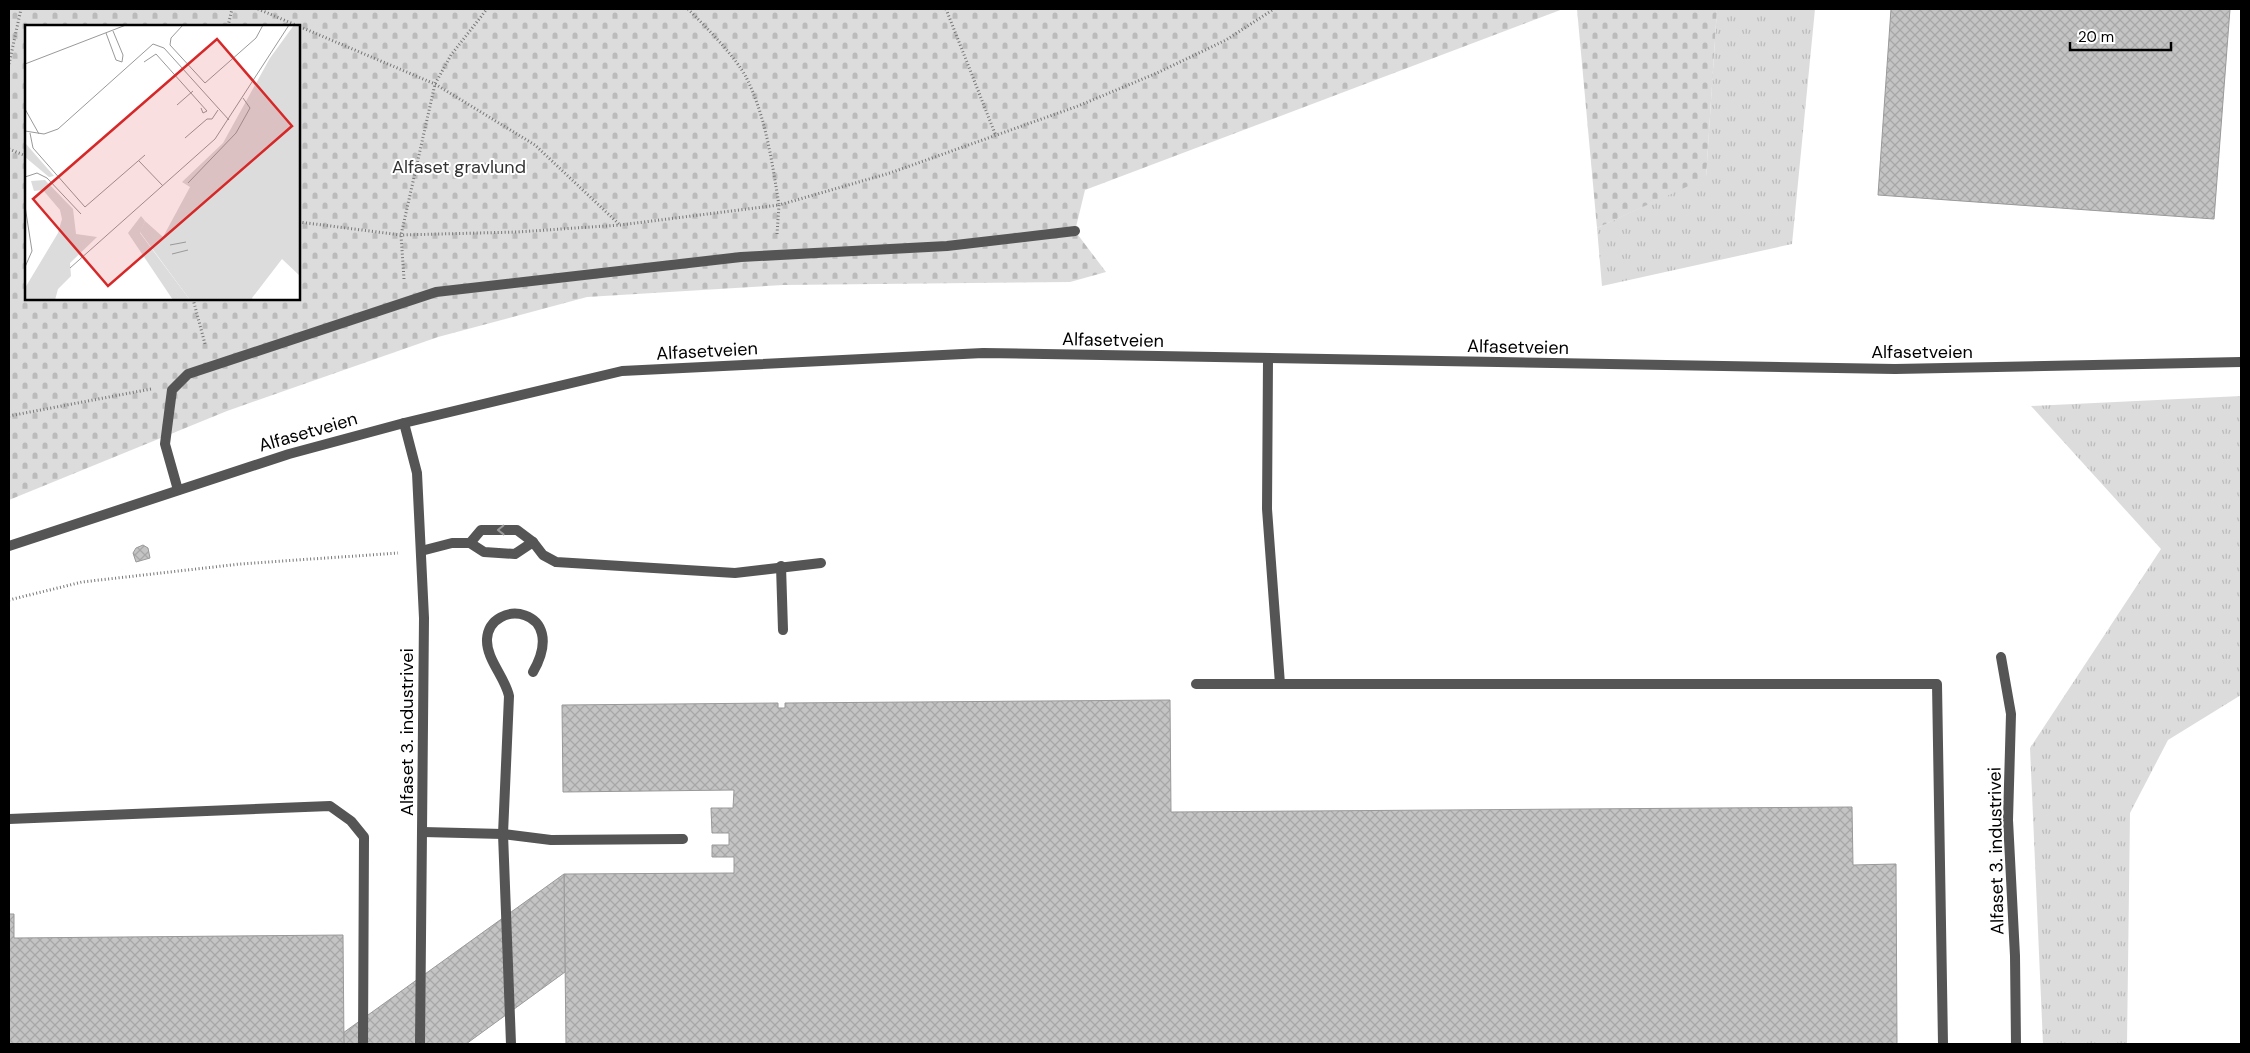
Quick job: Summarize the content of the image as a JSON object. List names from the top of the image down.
{
  "streets": {
    "street": ["Alfasetveien", "Alfaset 3. industrivei"]
  },
  "crossings": [
    ["Alfasetveien", "Alfaset 3. industrivei"]
  ],
  "parks": ["Alfaset gravlund"],
  "scale_bar": "20 m"
}
